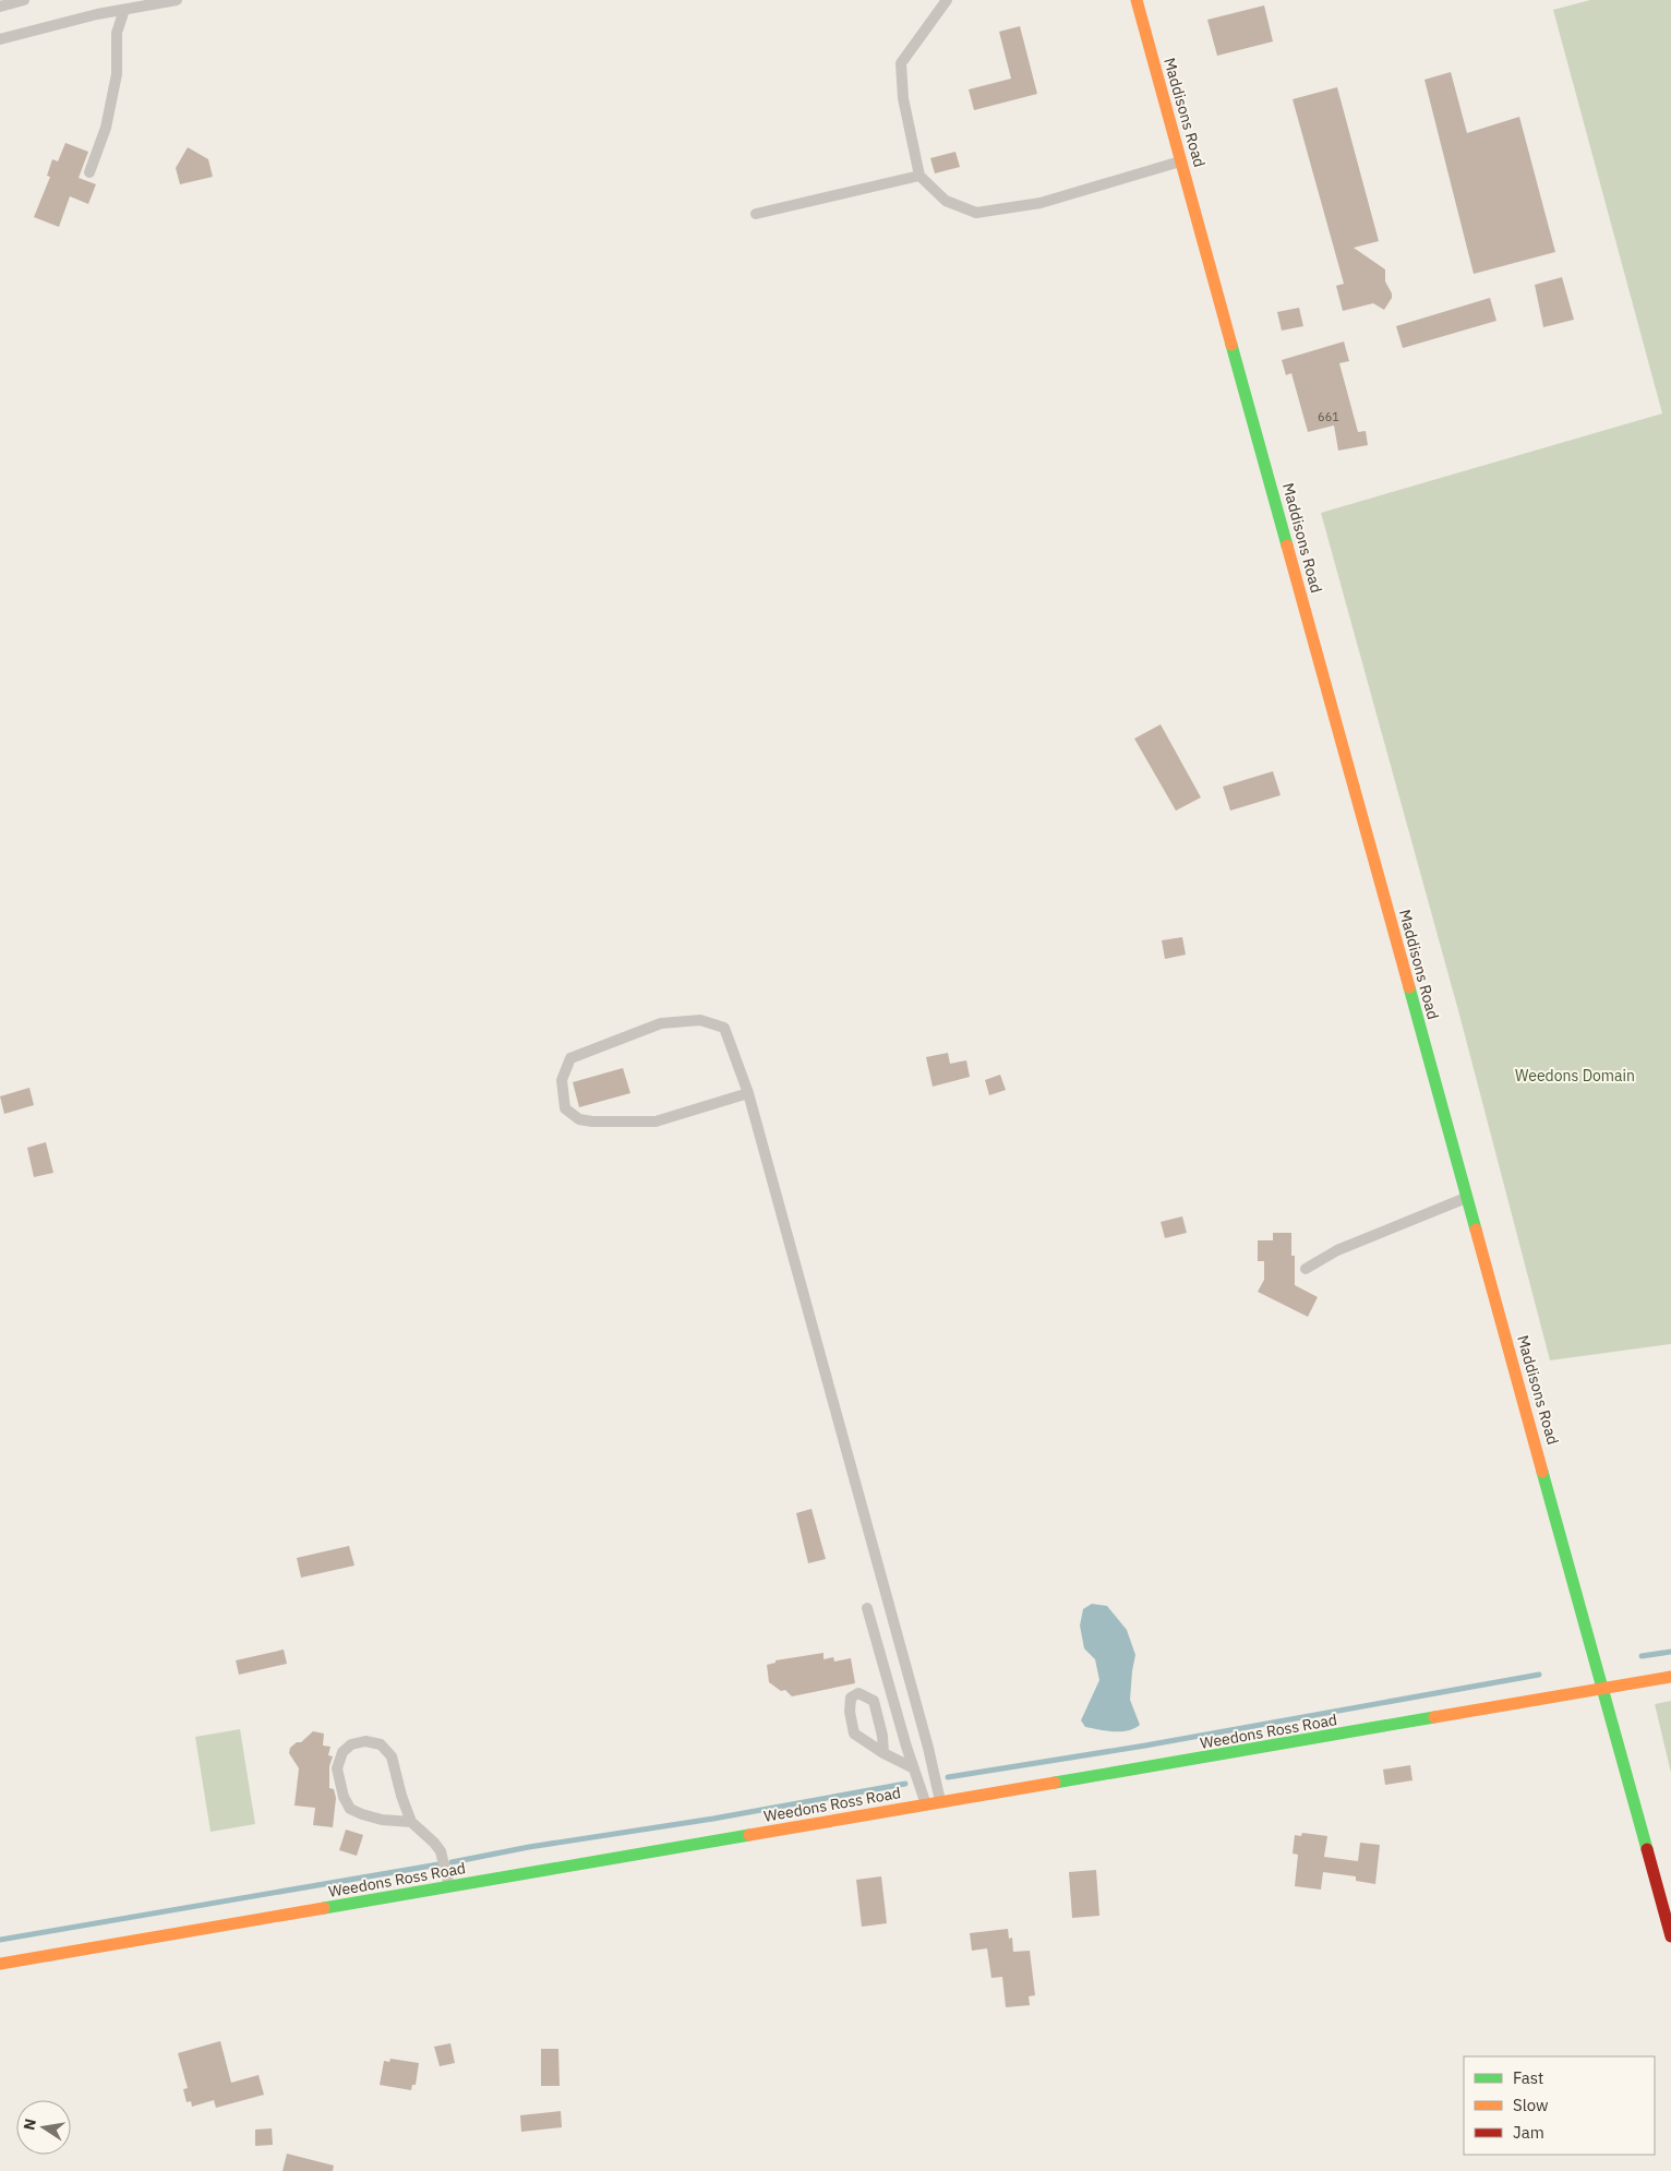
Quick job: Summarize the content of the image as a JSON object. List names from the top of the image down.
{
  "streets": {
    "street": ["Maddisons Road", "Weedons Ross Road"]
  },
  "crossings": [
    ["Maddisons Road", "Weedons Ross Road"]
  ],
  "parks": ["Weedons Domain"],
  "house_numbers": ["661"],
  "legend": ["Fast", "Slow", "Jam"],
  "north": "left"
}
